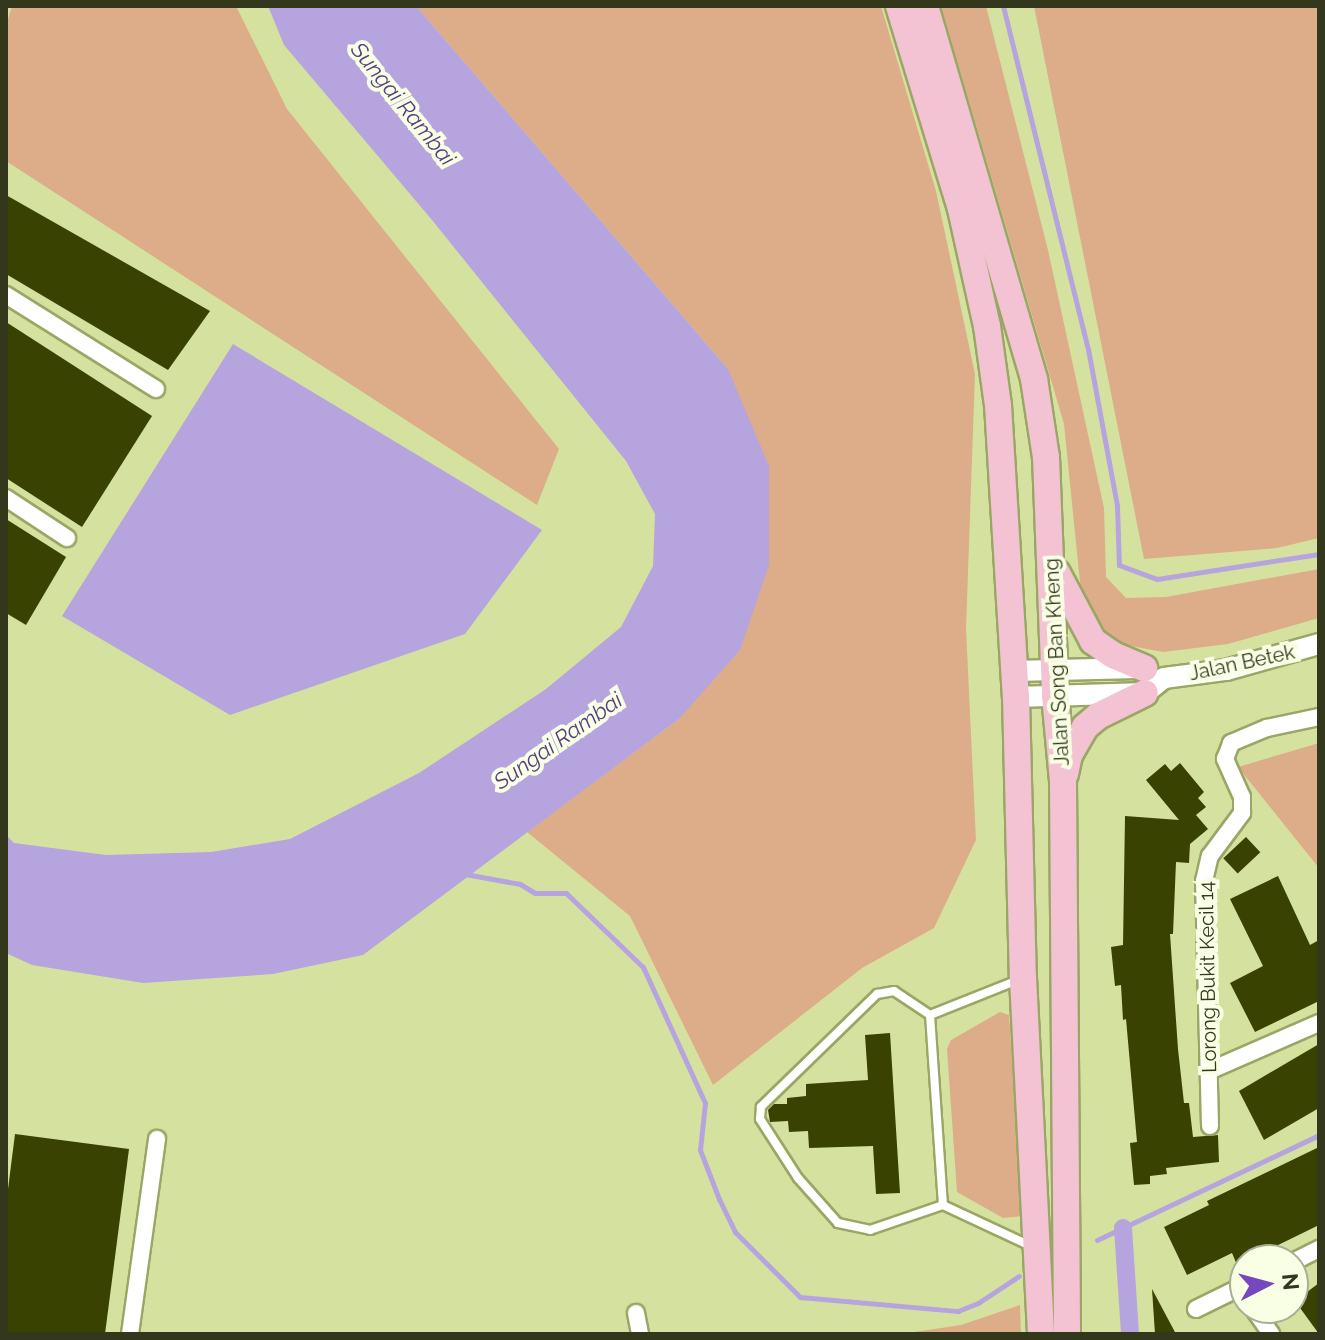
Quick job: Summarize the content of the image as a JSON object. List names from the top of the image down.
{
  "streets": {
    "main road": ["Jalan Song Ban Kheng"],
    "street": ["Jalan Betek", "Lorong Bukit Kecil 14"]
  },
  "crossings": [
    ["Jalan Song Ban Kheng", "Jalan Betek"]
  ],
  "water": ["Sungai Rambai"],
  "north": "right"
}
